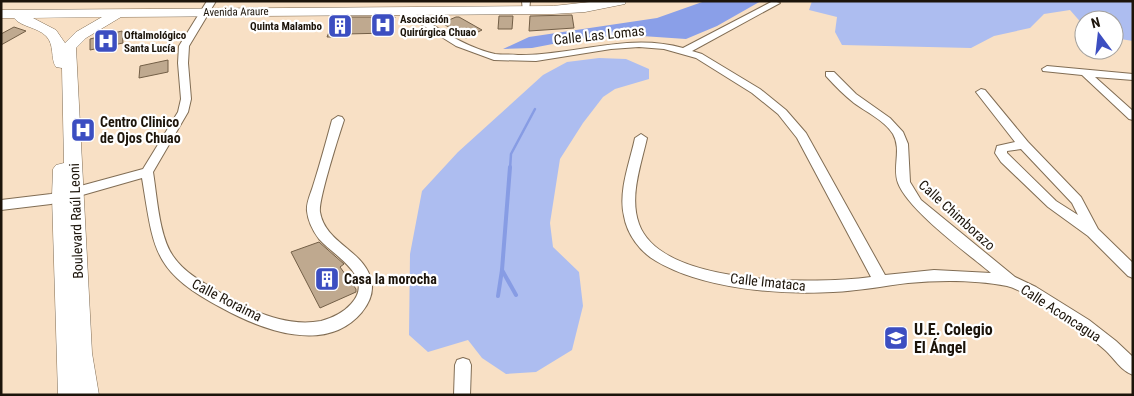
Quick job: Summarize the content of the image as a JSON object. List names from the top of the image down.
{
  "streets": {
    "street": [
      "Avenida Araure",
      "Calle Las Lomas",
      "Calle Chimborazo",
      "Boulevard Raúl Leoni",
      "Calle Imataca",
      "Calle Roraima",
      "Calle Aconcagua"
    ]
  },
  "crossings": [
    ["Avenida Araure", "Calle Las Lomas"],
    ["Calle Las Lomas", "Calle Imataca"],
    ["Calle Chimborazo", "Calle Imataca"],
    ["Calle Chimborazo", "Calle Aconcagua"],
    ["Calle Imataca", "Calle Aconcagua"]
  ],
  "places": {
    "hospital": ["Asociación Quirúrgica Chuao", "Oftalmológico Santa Lucía", "Centro Clinico de Ojos Chuao"],
    "building": ["Quinta Malambo", "Casa la morocha"],
    "school or university": ["U.E. Colegio El Ángel"]
  },
  "north": "top"
}
